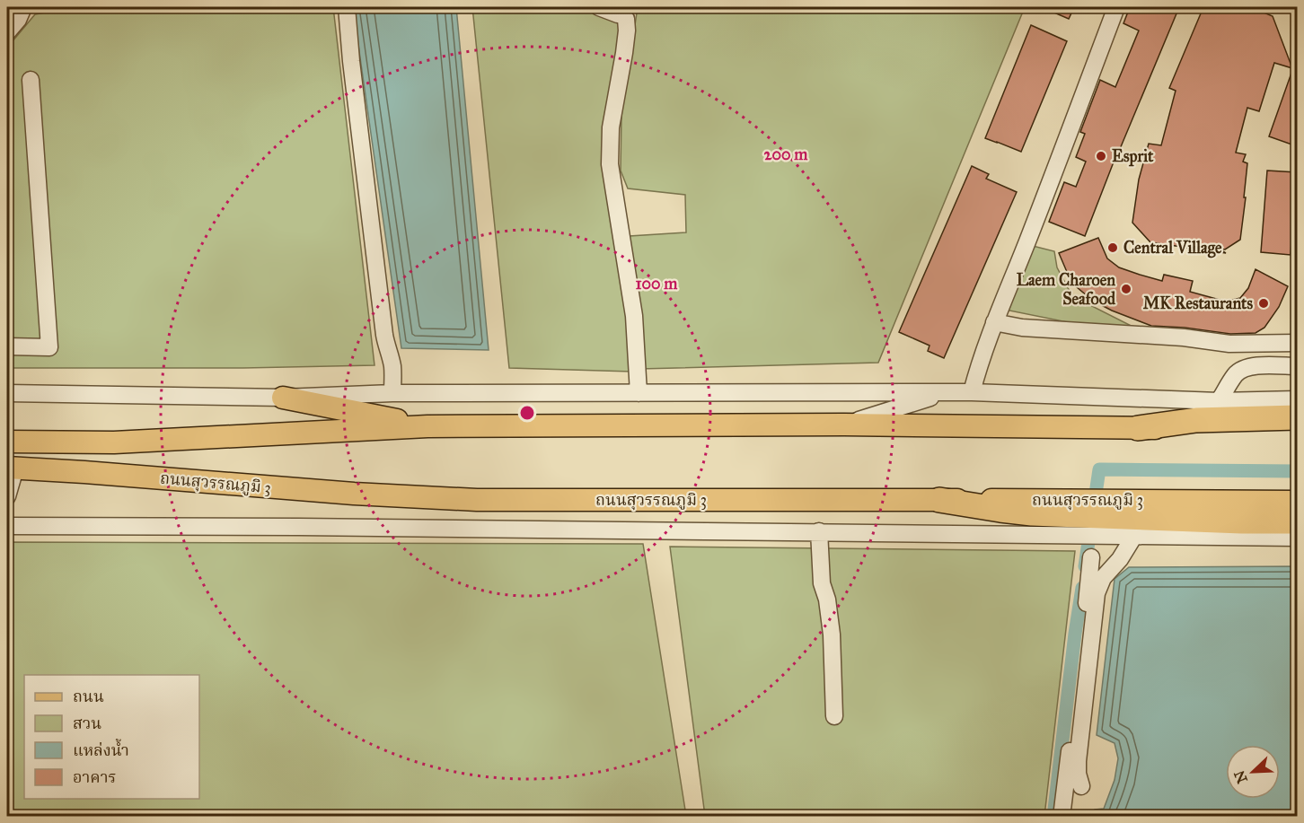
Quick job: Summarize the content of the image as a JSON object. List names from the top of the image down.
{
  "streets": {
    "main road": ["ถนนสุวรรณภูมิ 3"]
  },
  "places": [
    "Esprit",
    "Central Village",
    "Laem Charoen Seafood",
    "MK Restaurants"
  ],
  "legend": [
    "ถนน",
    "สวน",
    "แหล่งน้ำ",
    "อาคาร"
  ],
  "north": "bottom left",
  "rings": ["200 m", "100 m"]
}
